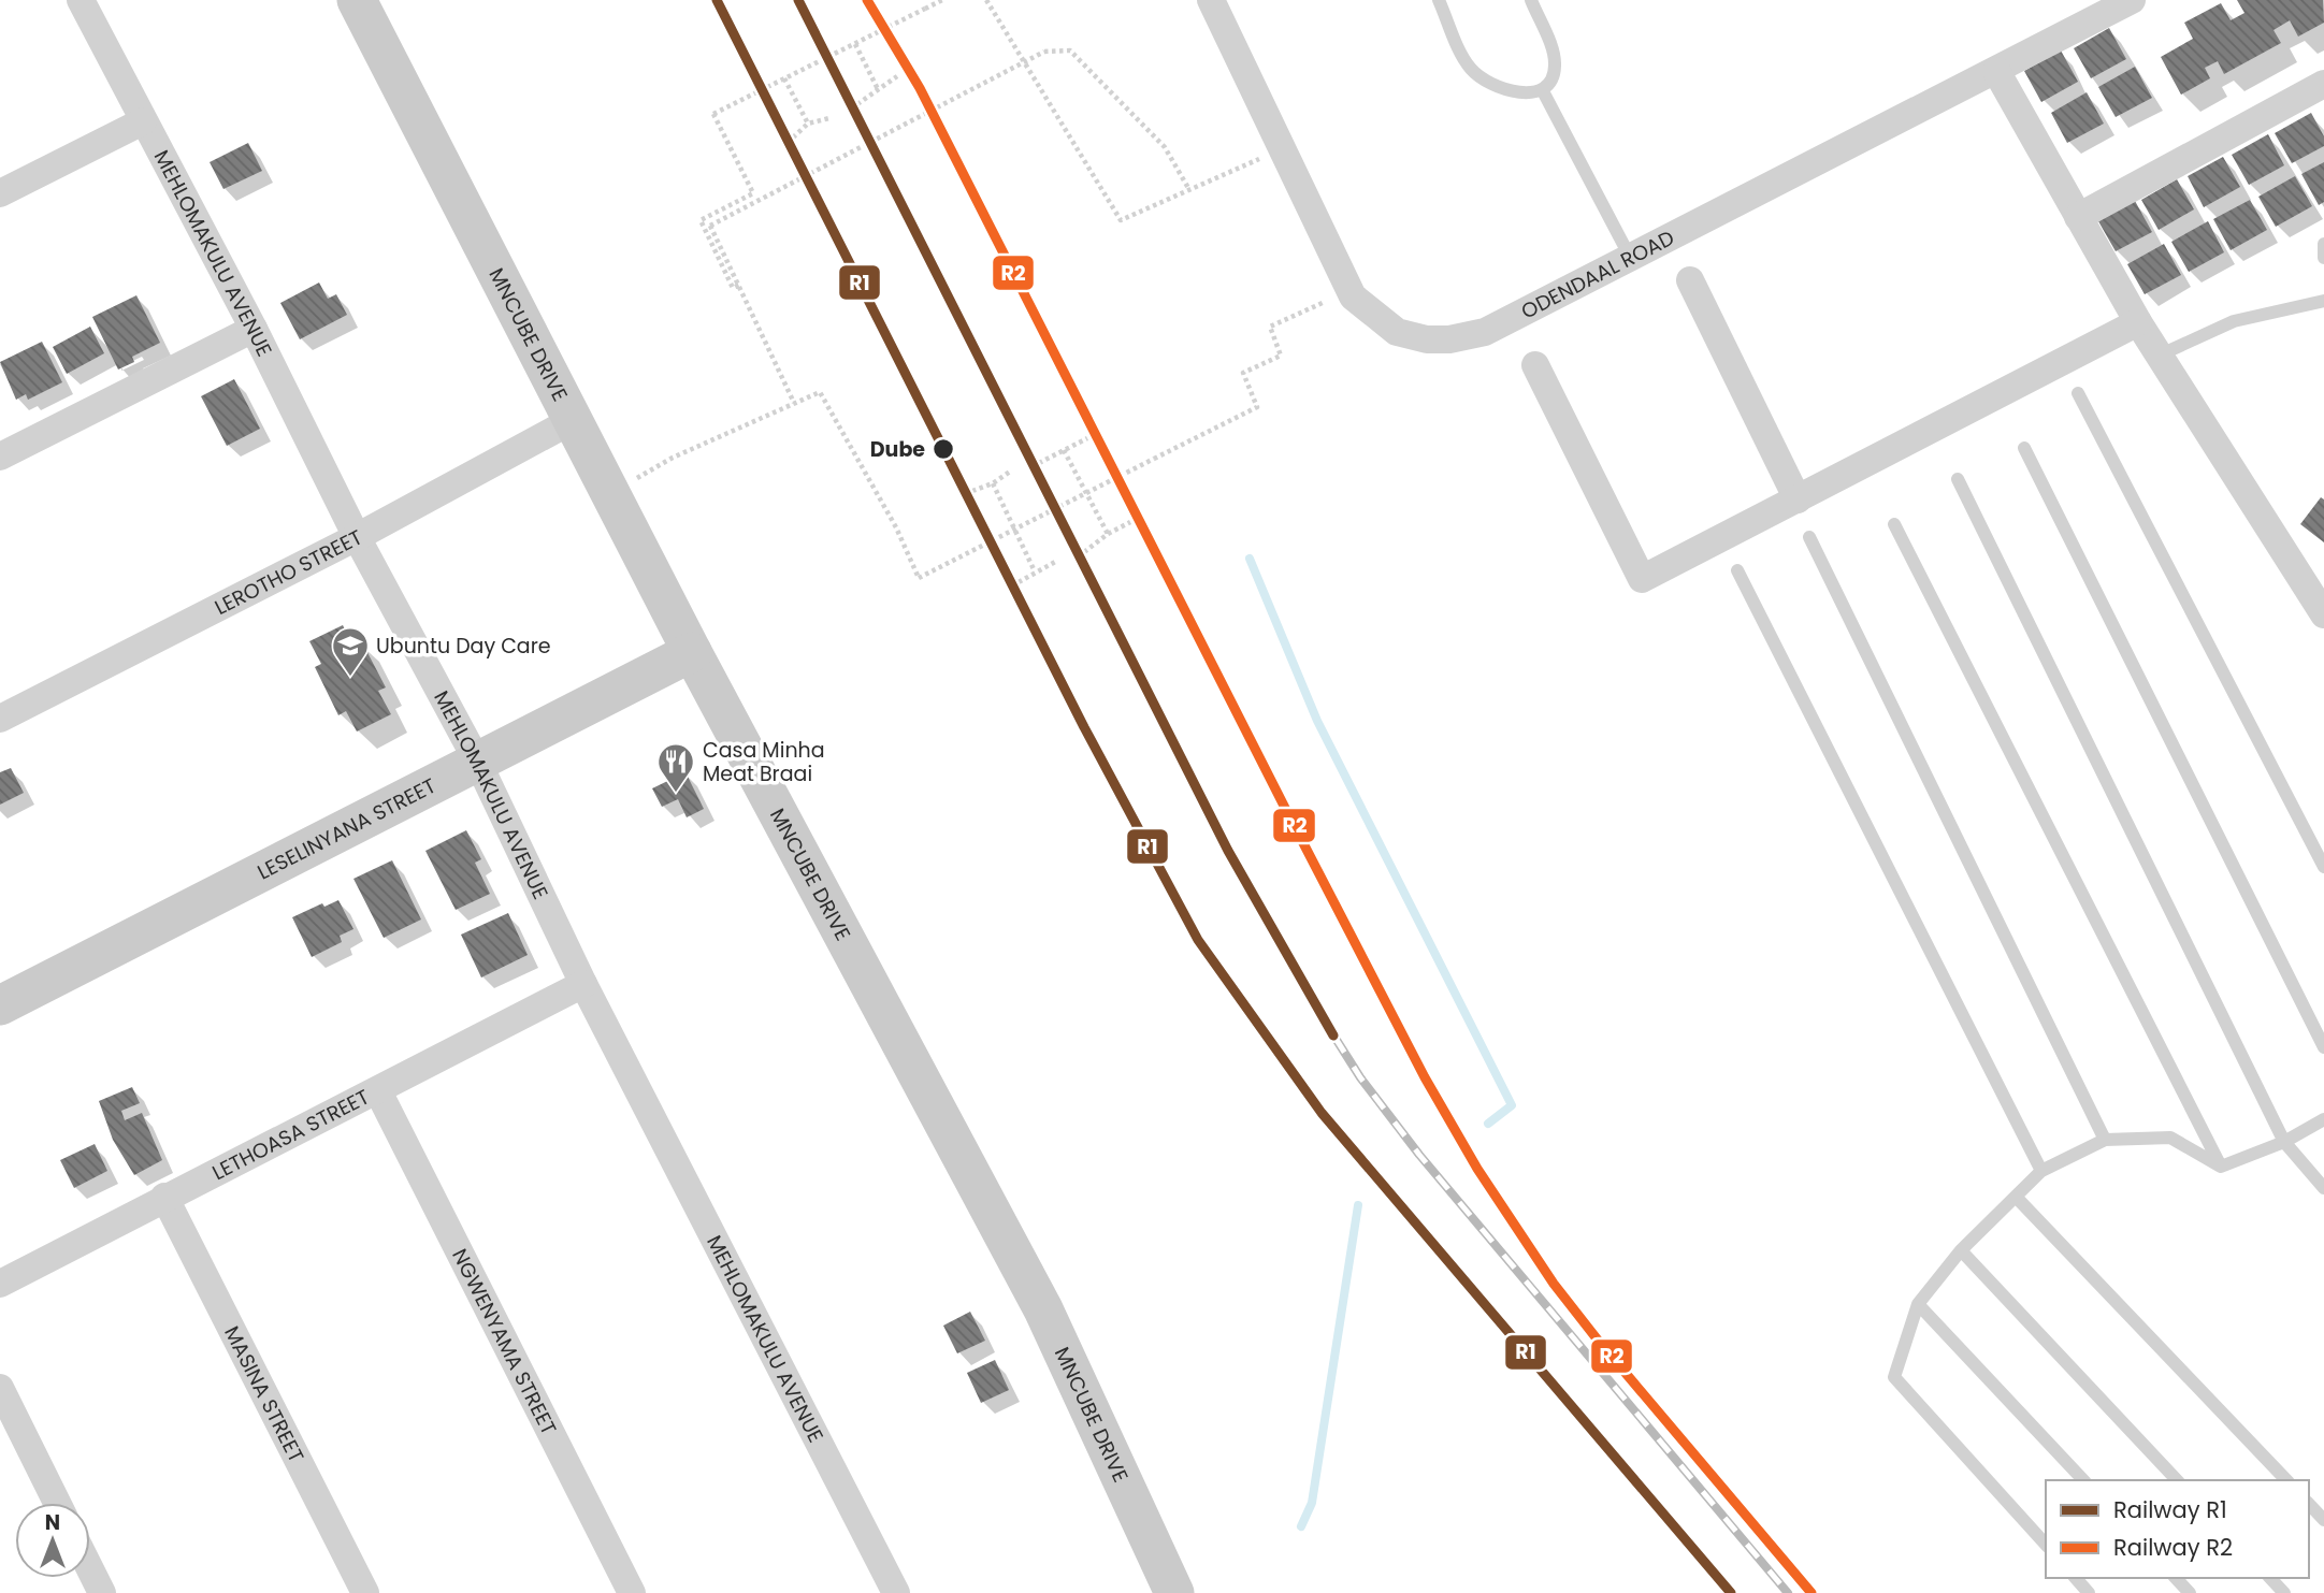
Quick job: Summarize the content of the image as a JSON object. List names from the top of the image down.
{
  "streets": {
    "street": [
      "MEHLOMAKULU AVENUE",
      "ODENDAAL ROAD",
      "MNCUBE DRIVE",
      "LEROTHO STREET",
      "LESELINYANA STREET",
      "LETHOASA STREET",
      "NGWENYAMA STREET",
      "MASINA STREET"
    ]
  },
  "crossings": [
    ["MEHLOMAKULU AVENUE", "LEROTHO STREET"],
    ["MEHLOMAKULU AVENUE", "LESELINYANA STREET"],
    ["MEHLOMAKULU AVENUE", "LETHOASA STREET"],
    ["MNCUBE DRIVE", "LEROTHO STREET"],
    ["MNCUBE DRIVE", "LESELINYANA STREET"],
    ["LETHOASA STREET", "NGWENYAMA STREET"],
    ["LETHOASA STREET", "MASINA STREET"]
  ],
  "places": {
    "other": ["Dube"],
    "school or university": ["Ubuntu Day Care"],
    "restaurant": ["Casa Minha Meat Braai"]
  },
  "lines": ["rail line R1", "rail line R2"],
  "legend": ["Railway R1", "Railway R2"],
  "north": "top"
}
